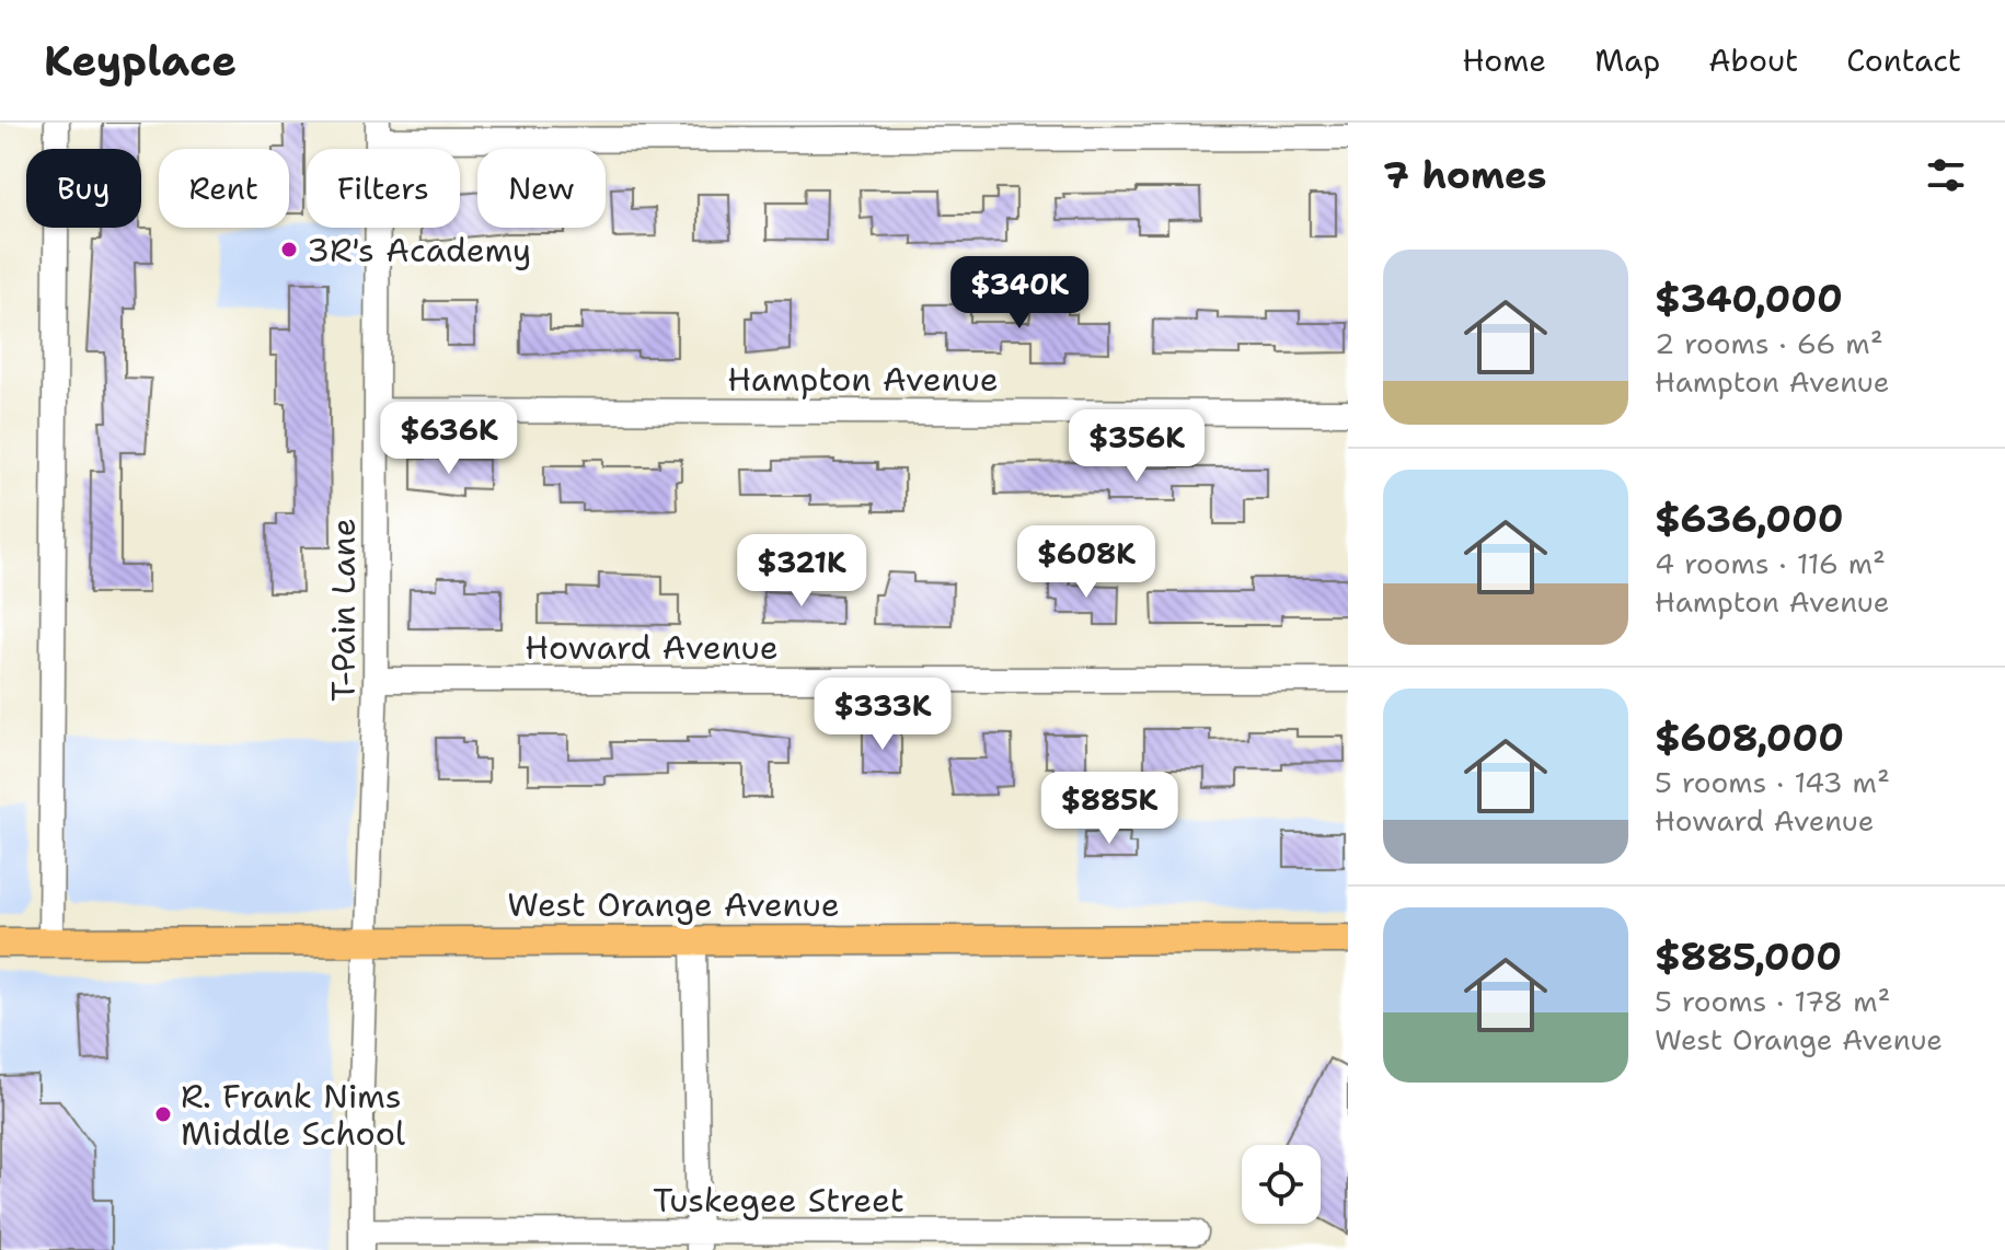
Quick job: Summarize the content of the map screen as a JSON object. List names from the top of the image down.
{
  "streets": {
    "main road": ["West Orange Avenue"],
    "street": [
      "Hampton Avenue",
      "T-Pain Lane",
      "Howard Avenue",
      "Tuskegee Street"
    ]
  },
  "crossings": [
    ["Hampton Avenue", "T-Pain Lane"],
    ["T-Pain Lane", "Howard Avenue"],
    ["T-Pain Lane", "West Orange Avenue"],
    ["T-Pain Lane", "Tuskegee Street"]
  ],
  "places": ["3R's Academy", "R. Frank Nims Middle School"],
  "page": {
    "header": "Keyplace",
    "nav": [
      "Home",
      "Map",
      "About",
      "Contact"
    ],
    "heading": "7 homes",
    "chip": [
      "Buy",
      "Rent",
      "Filters",
      "New"
    ],
    "list": [
      {
        "name": "$340,000",
        "note": "2 rooms · 66 m² · Hampton Avenue"
      },
      {
        "name": "$636,000",
        "note": "4 rooms · 116 m² · Hampton Avenue"
      },
      {
        "name": "$608,000",
        "note": "5 rooms · 143 m² · Howard Avenue"
      },
      {
        "name": "$885,000",
        "note": "5 rooms · 178 m² · West Orange Avenue"
      }
    ],
    "price": [
      "$340K",
      "$636K",
      "$356K",
      "$608K",
      "$321K",
      "$333K",
      "$885K"
    ]
  }
}
